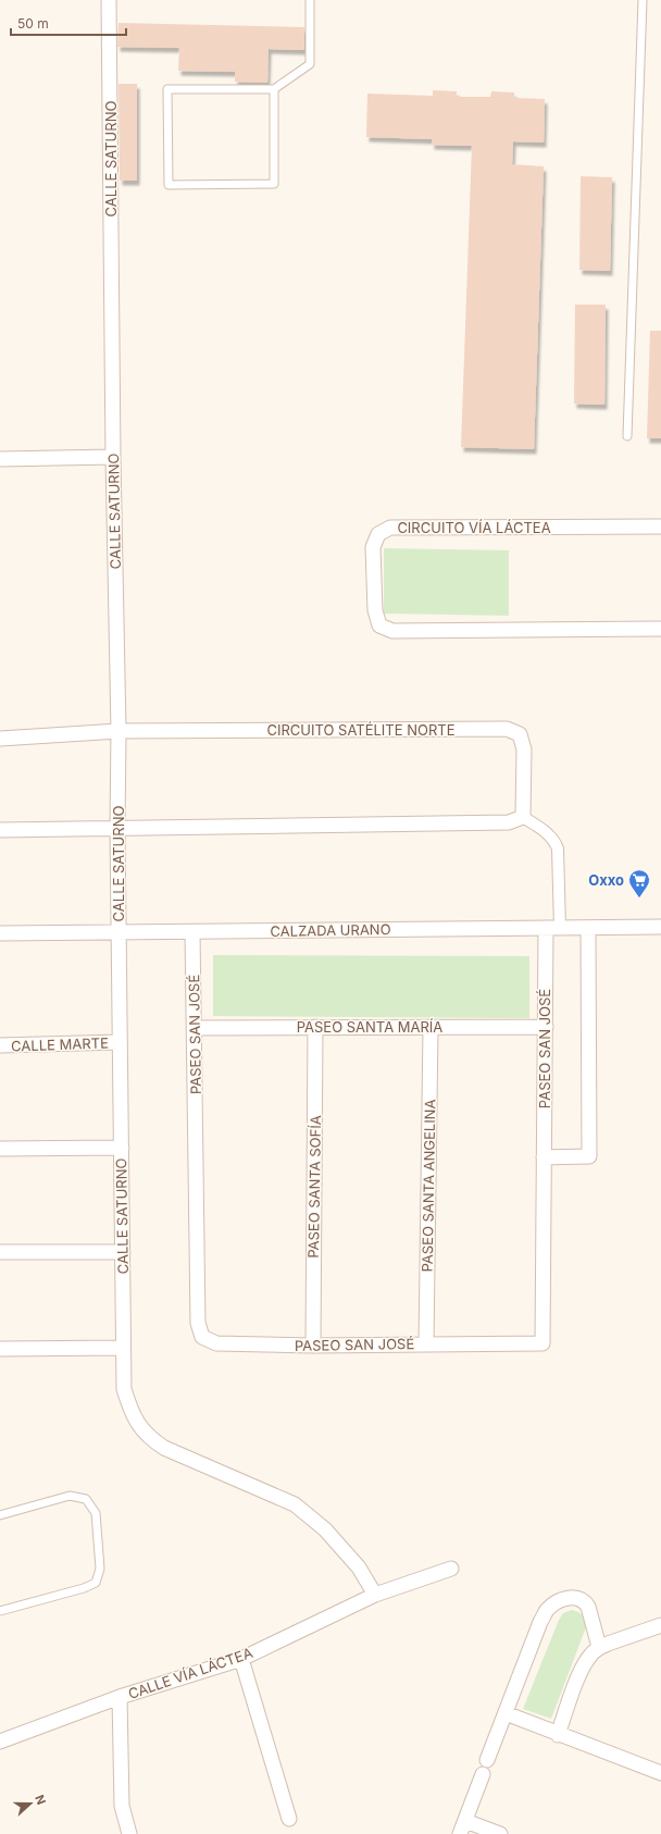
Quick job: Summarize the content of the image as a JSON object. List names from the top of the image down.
{
  "streets": {
    "street": [
      "CALLE SATURNO",
      "CIRCUITO VÍA LÁCTEA",
      "CIRCUITO SATÉLITE NORTE",
      "CALZADA URANO",
      "PASEO SANTA MARÍA",
      "PASEO SAN JOSÉ",
      "CALLE MARTE",
      "PASEO SANTA ANGELINA",
      "PASEO SANTA SOFÍA",
      "CALLE VÍA LÁCTEA"
    ]
  },
  "crossings": [
    ["CALLE SATURNO", "CIRCUITO SATÉLITE NORTE"],
    ["CALLE SATURNO", "CALZADA URANO"],
    ["CALLE SATURNO", "CALLE MARTE"],
    ["CALLE SATURNO", "CALLE VÍA LÁCTEA"],
    ["CALZADA URANO", "PASEO SAN JOSÉ"],
    ["PASEO SANTA MARÍA", "PASEO SAN JOSÉ"],
    ["PASEO SANTA MARÍA", "PASEO SANTA ANGELINA"],
    ["PASEO SANTA MARÍA", "PASEO SANTA SOFÍA"],
    ["PASEO SAN JOSÉ", "PASEO SANTA ANGELINA"],
    ["PASEO SAN JOSÉ", "PASEO SANTA SOFÍA"]
  ],
  "places": {
    "supermarket": ["Oxxo"]
  },
  "scale_bar": "50 m",
  "north": "right"
}
